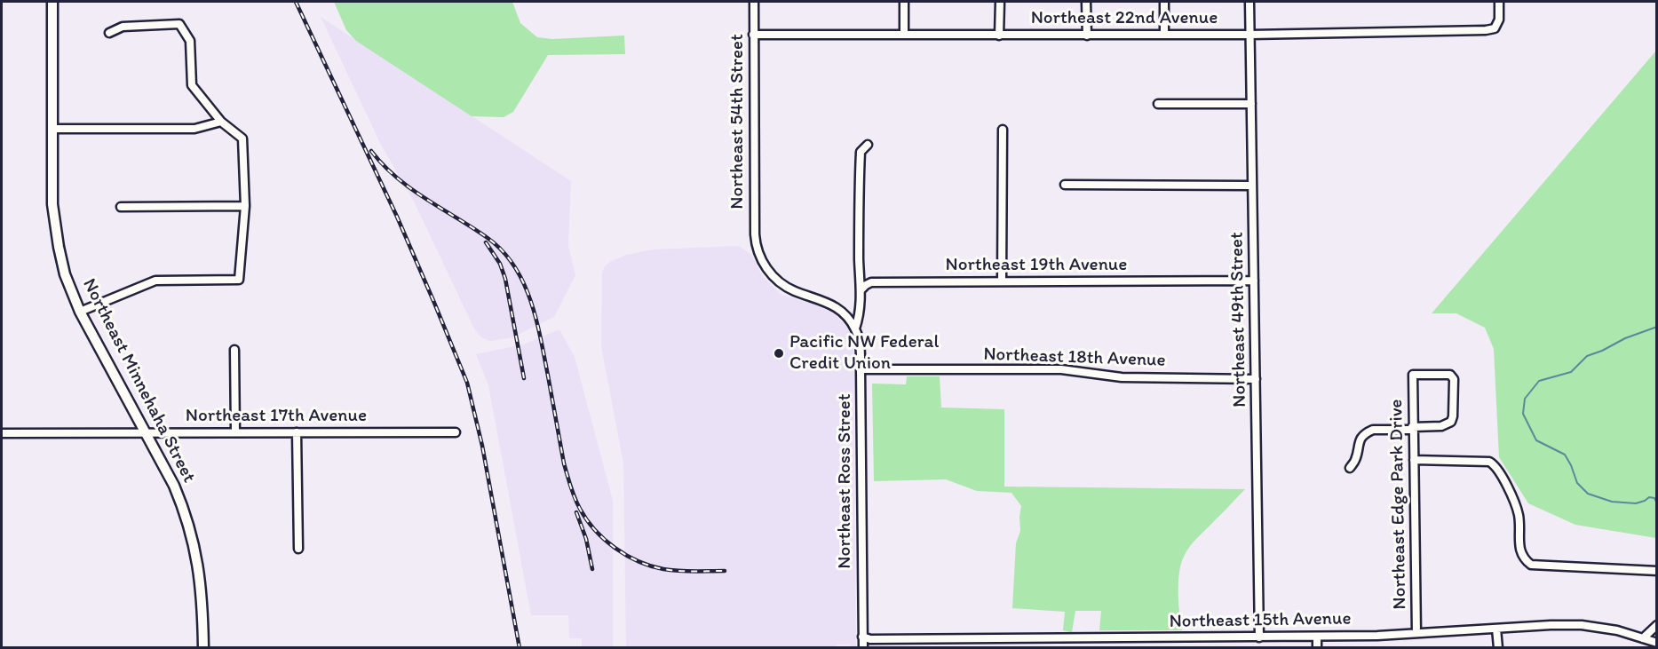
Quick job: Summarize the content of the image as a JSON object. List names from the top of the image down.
{
  "streets": {
    "main road": ["Northeast Minnehaha Street"],
    "street": [
      "Northeast 22nd Avenue",
      "Northeast 54th Street",
      "Northeast 19th Avenue",
      "Northeast 49th Street",
      "Northeast 18th Avenue",
      "Northeast 17th Avenue",
      "Northeast Ross Street",
      "Northeast Edge Park Drive",
      "Northeast 15th Avenue"
    ]
  },
  "crossings": [
    ["Northeast 22nd Avenue", "Northeast 54th Street"],
    ["Northeast 22nd Avenue", "Northeast 49th Street"],
    ["Northeast 54th Street", "Northeast Ross Street"],
    ["Northeast 19th Avenue", "Northeast 49th Street"],
    ["Northeast 49th Street", "Northeast 18th Avenue"],
    ["Northeast 49th Street", "Northeast 15th Avenue"],
    ["Northeast 18th Avenue", "Northeast Ross Street"],
    ["Northeast Minnehaha Street", "Northeast 17th Avenue"],
    ["Northeast Ross Street", "Northeast 15th Avenue"],
    ["Northeast Edge Park Drive", "Northeast 15th Avenue"]
  ],
  "places": ["Pacific NW Federal Credit Union"]
}
